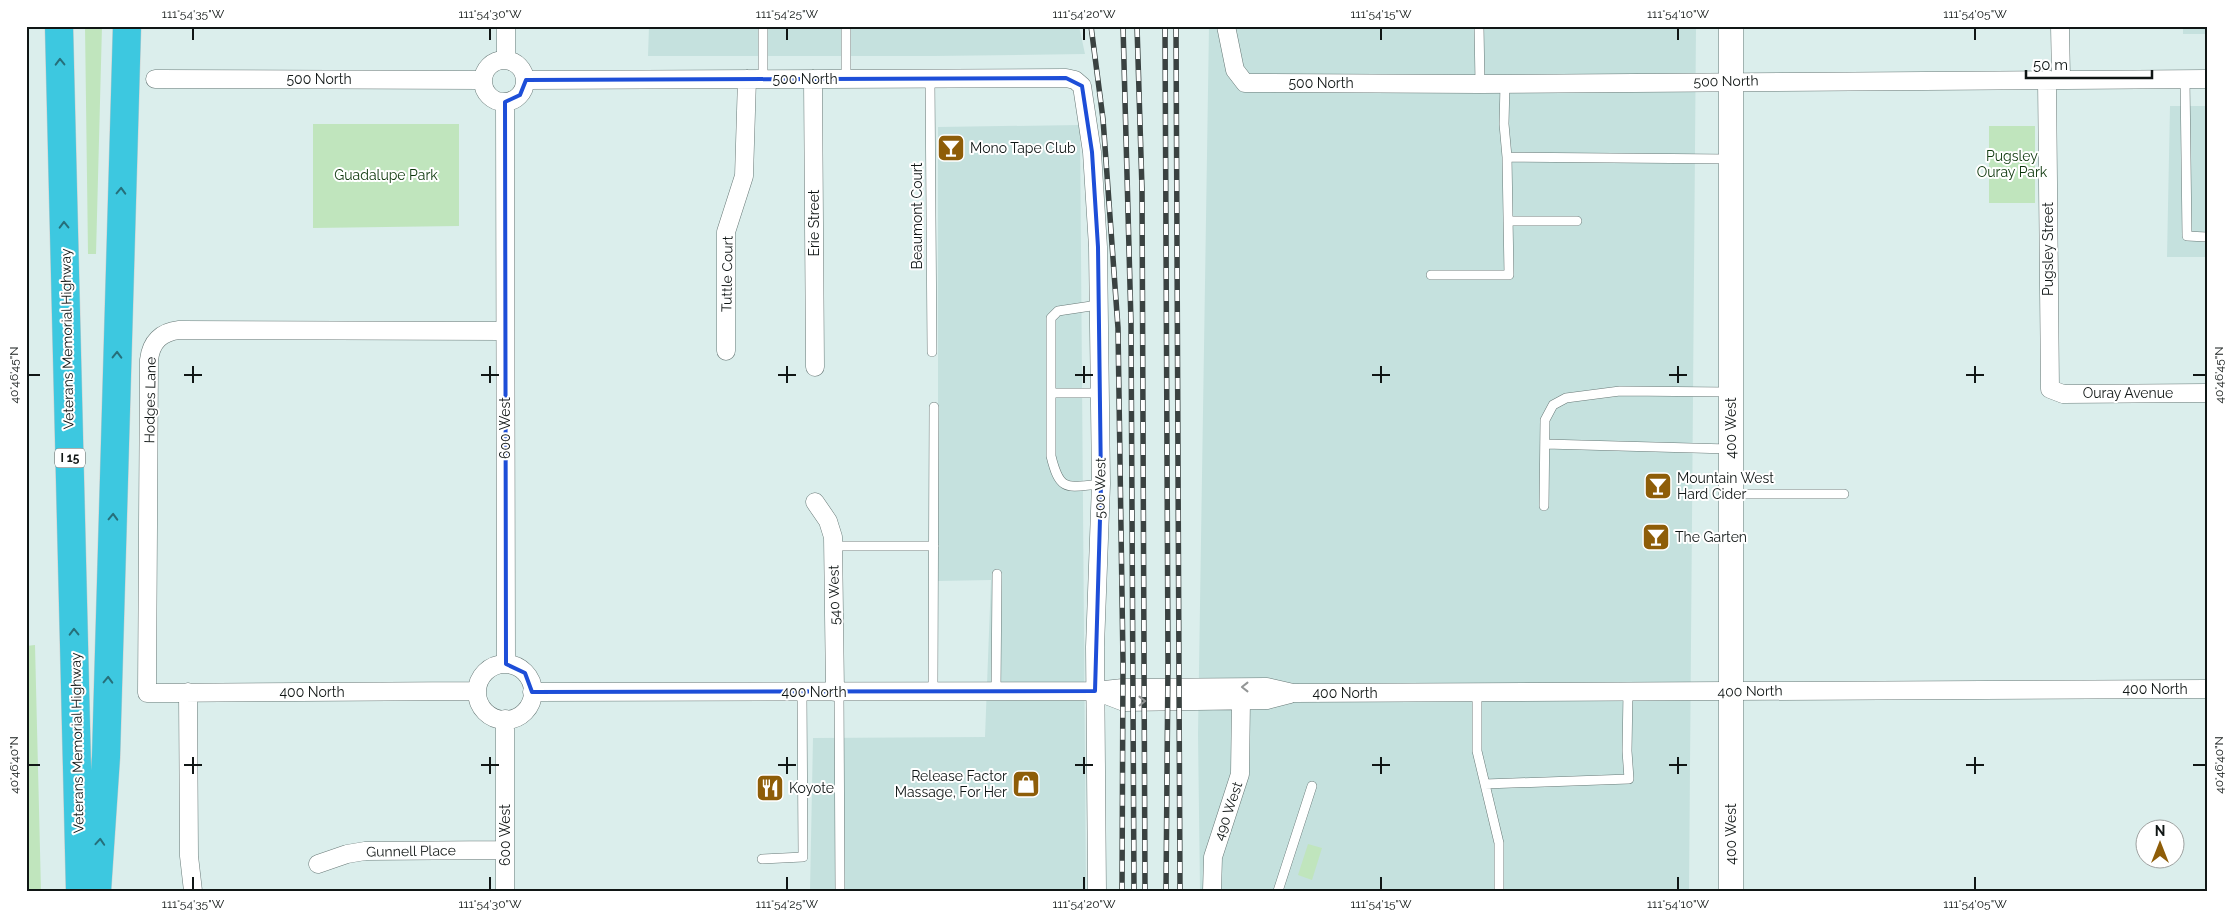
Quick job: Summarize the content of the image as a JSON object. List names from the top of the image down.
{
  "streets": {
    "highway": ["Veterans Memorial Highway", "I 15"],
    "street": [
      "500 North",
      "Erie Street",
      "Pugsley Street",
      "Tuttle Court",
      "Ouray Avenue",
      "Hodges Lane",
      "600 West",
      "400 West",
      "500 West",
      "540 West",
      "400 North",
      "490 West",
      "Gunnell Place"
    ],
    "lane": ["Beaumont Court"]
  },
  "crossings": [
    ["500 North", "Beaumont Court"],
    ["500 North", "Erie Street"],
    ["500 North", "Pugsley Street"],
    ["500 North", "Tuttle Court"],
    ["500 North", "600 West"],
    ["500 North", "400 West"],
    ["500 North", "500 West"],
    ["Pugsley Street", "Ouray Avenue"],
    ["Hodges Lane", "600 West"],
    ["Hodges Lane", "400 North"],
    ["600 West", "400 North"],
    ["600 West", "Gunnell Place"],
    ["400 West", "400 North"],
    ["500 West", "400 North"],
    ["540 West", "400 North"],
    ["400 North", "490 West"]
  ],
  "parks": ["Pugsley Ouray Park", "Guadalupe Park"],
  "places": {
    "bar": ["Mono Tape Club", "Mountain West Hard Cider", "The Garten"],
    "shop": ["Release Factor Massage, For Her"],
    "restaurant": ["Koyote"]
  },
  "scale_bar": "50 m",
  "north": "top",
  "coordinates": [
    "111°54'35\"W",
    "111°54'30\"W",
    "111°54'25\"W",
    "111°54'20\"W",
    "111°54'15\"W",
    "111°54'10\"W",
    "111°54'05\"W",
    "40°46'45\"N",
    "40°46'40\"N"
  ]
}
